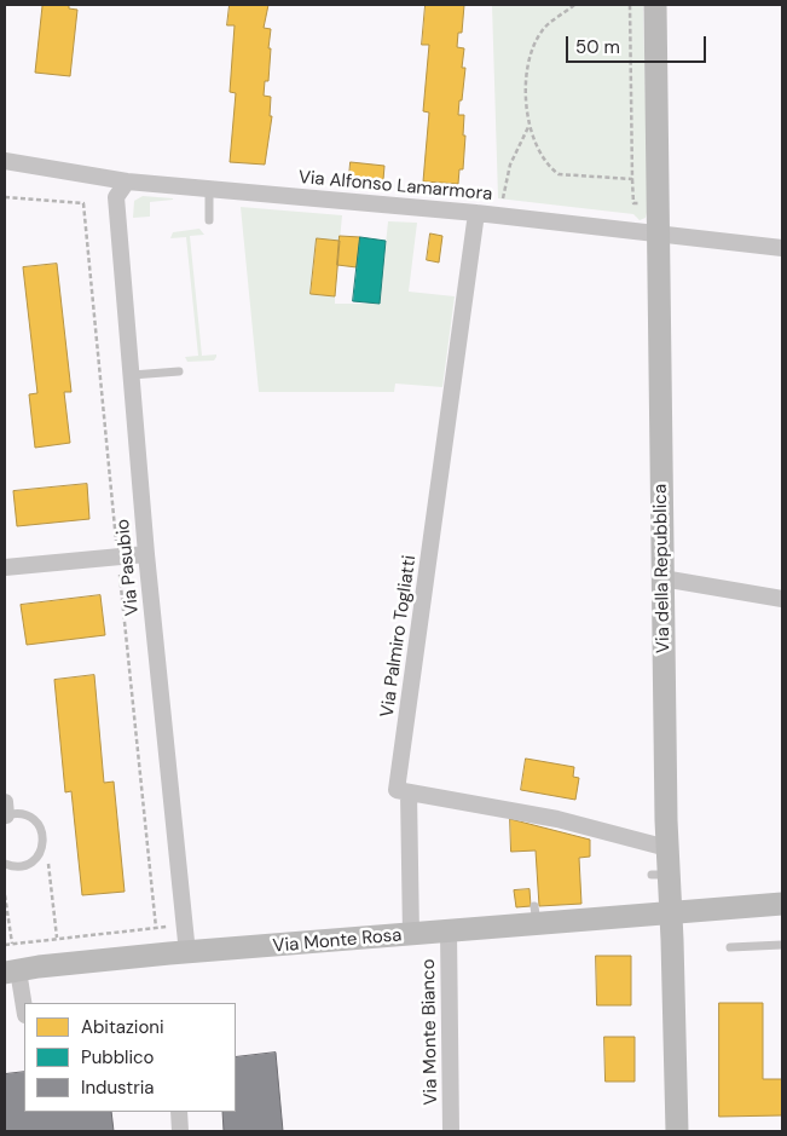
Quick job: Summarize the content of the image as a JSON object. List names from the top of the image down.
{
  "streets": {
    "street": [
      "Via Alfonso Lamarmora",
      "Via Pasubio",
      "Via della Repubblica",
      "Via Palmiro Togliatti",
      "Via Monte Rosa",
      "Via Monte Bianco"
    ]
  },
  "crossings": [
    ["Via Alfonso Lamarmora", "Via Pasubio"],
    ["Via Alfonso Lamarmora", "Via della Repubblica"],
    ["Via Alfonso Lamarmora", "Via Palmiro Togliatti"],
    ["Via Pasubio", "Via Monte Rosa"],
    ["Via della Repubblica", "Via Monte Rosa"],
    ["Via Monte Rosa", "Via Monte Bianco"]
  ],
  "legend": ["Abitazioni", "Pubblico", "Industria"],
  "scale_bar": "50 m"
}
